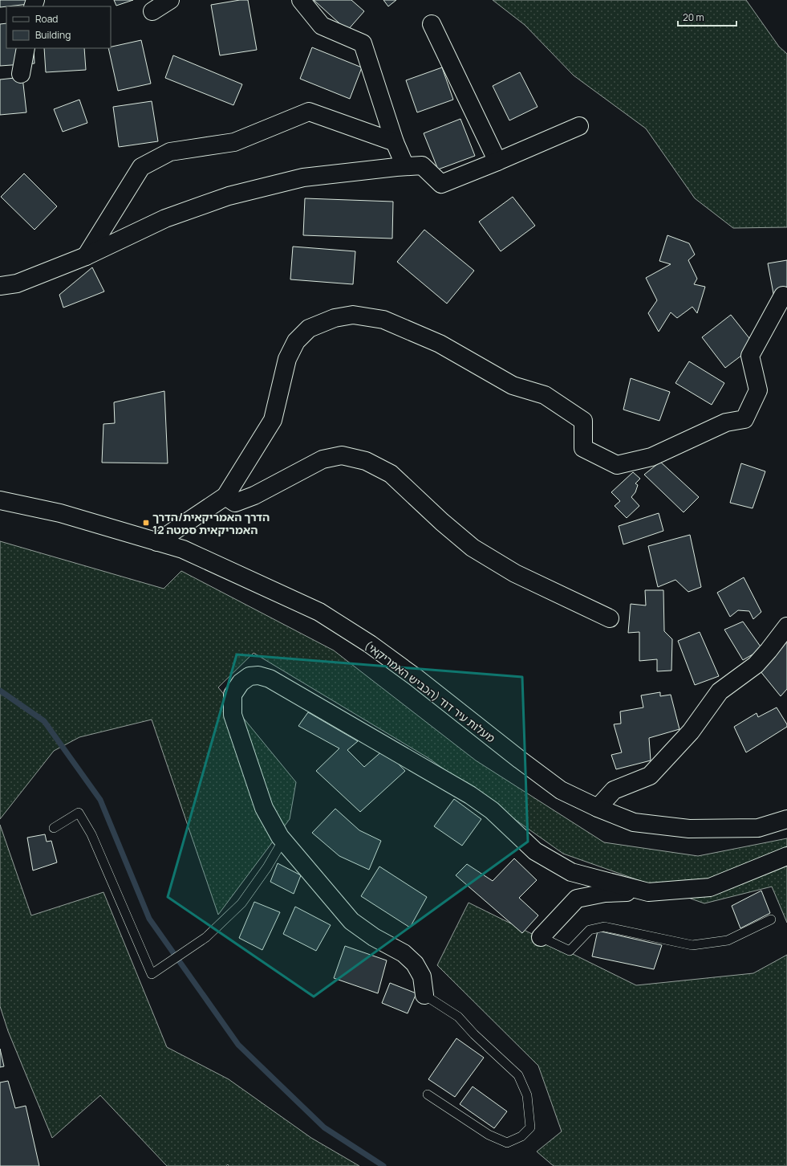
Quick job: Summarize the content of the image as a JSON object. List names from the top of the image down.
{
  "streets": {
    "street": ["מעלות עיר דוד (הכביש האמריקאי)"]
  },
  "places": {
    "transit": ["הדרך האמריקאית/הדרך האמריקאית סמטה 12"]
  },
  "legend": ["Road", "Building"],
  "scale_bar": "20 m"
}
